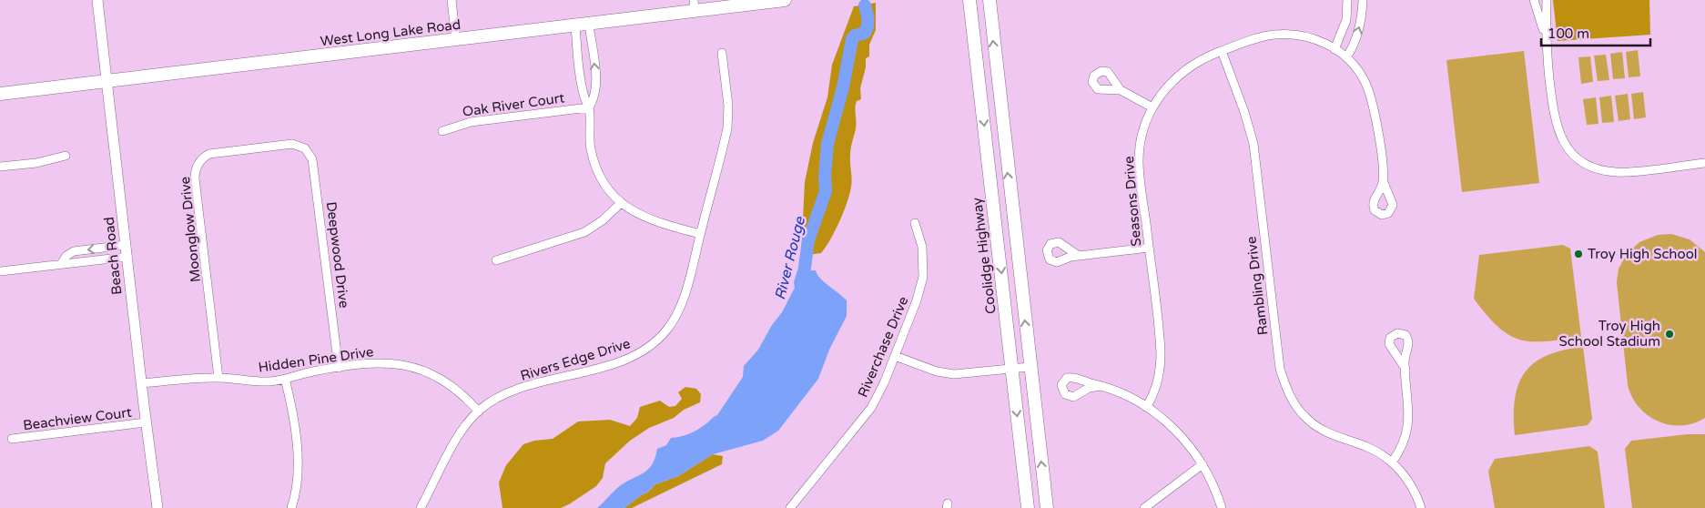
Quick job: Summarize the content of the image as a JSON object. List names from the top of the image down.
{
  "streets": {
    "main road": ["West Long Lake Road", "Coolidge Highway"],
    "street": [
      "Oak River Court",
      "Seasons Drive",
      "Moonglow Drive",
      "Deepwood Drive",
      "Beach Road",
      "Rambling Drive",
      "Riverchase Drive",
      "Hidden Pine Drive",
      "Rivers Edge Drive",
      "Beachview Court"
    ]
  },
  "crossings": [
    ["West Long Lake Road", "Beach Road"],
    ["Seasons Drive", "Rambling Drive"],
    ["Moonglow Drive", "Deepwood Drive"],
    ["Moonglow Drive", "Hidden Pine Drive"],
    ["Deepwood Drive", "Hidden Pine Drive"],
    ["Beach Road", "Hidden Pine Drive"],
    ["Beach Road", "Beachview Court"],
    ["Hidden Pine Drive", "Rivers Edge Drive"]
  ],
  "water": ["River Rouge"],
  "places": ["Troy High School", "Troy High School Stadium"],
  "scale_bar": "100 m"
}
